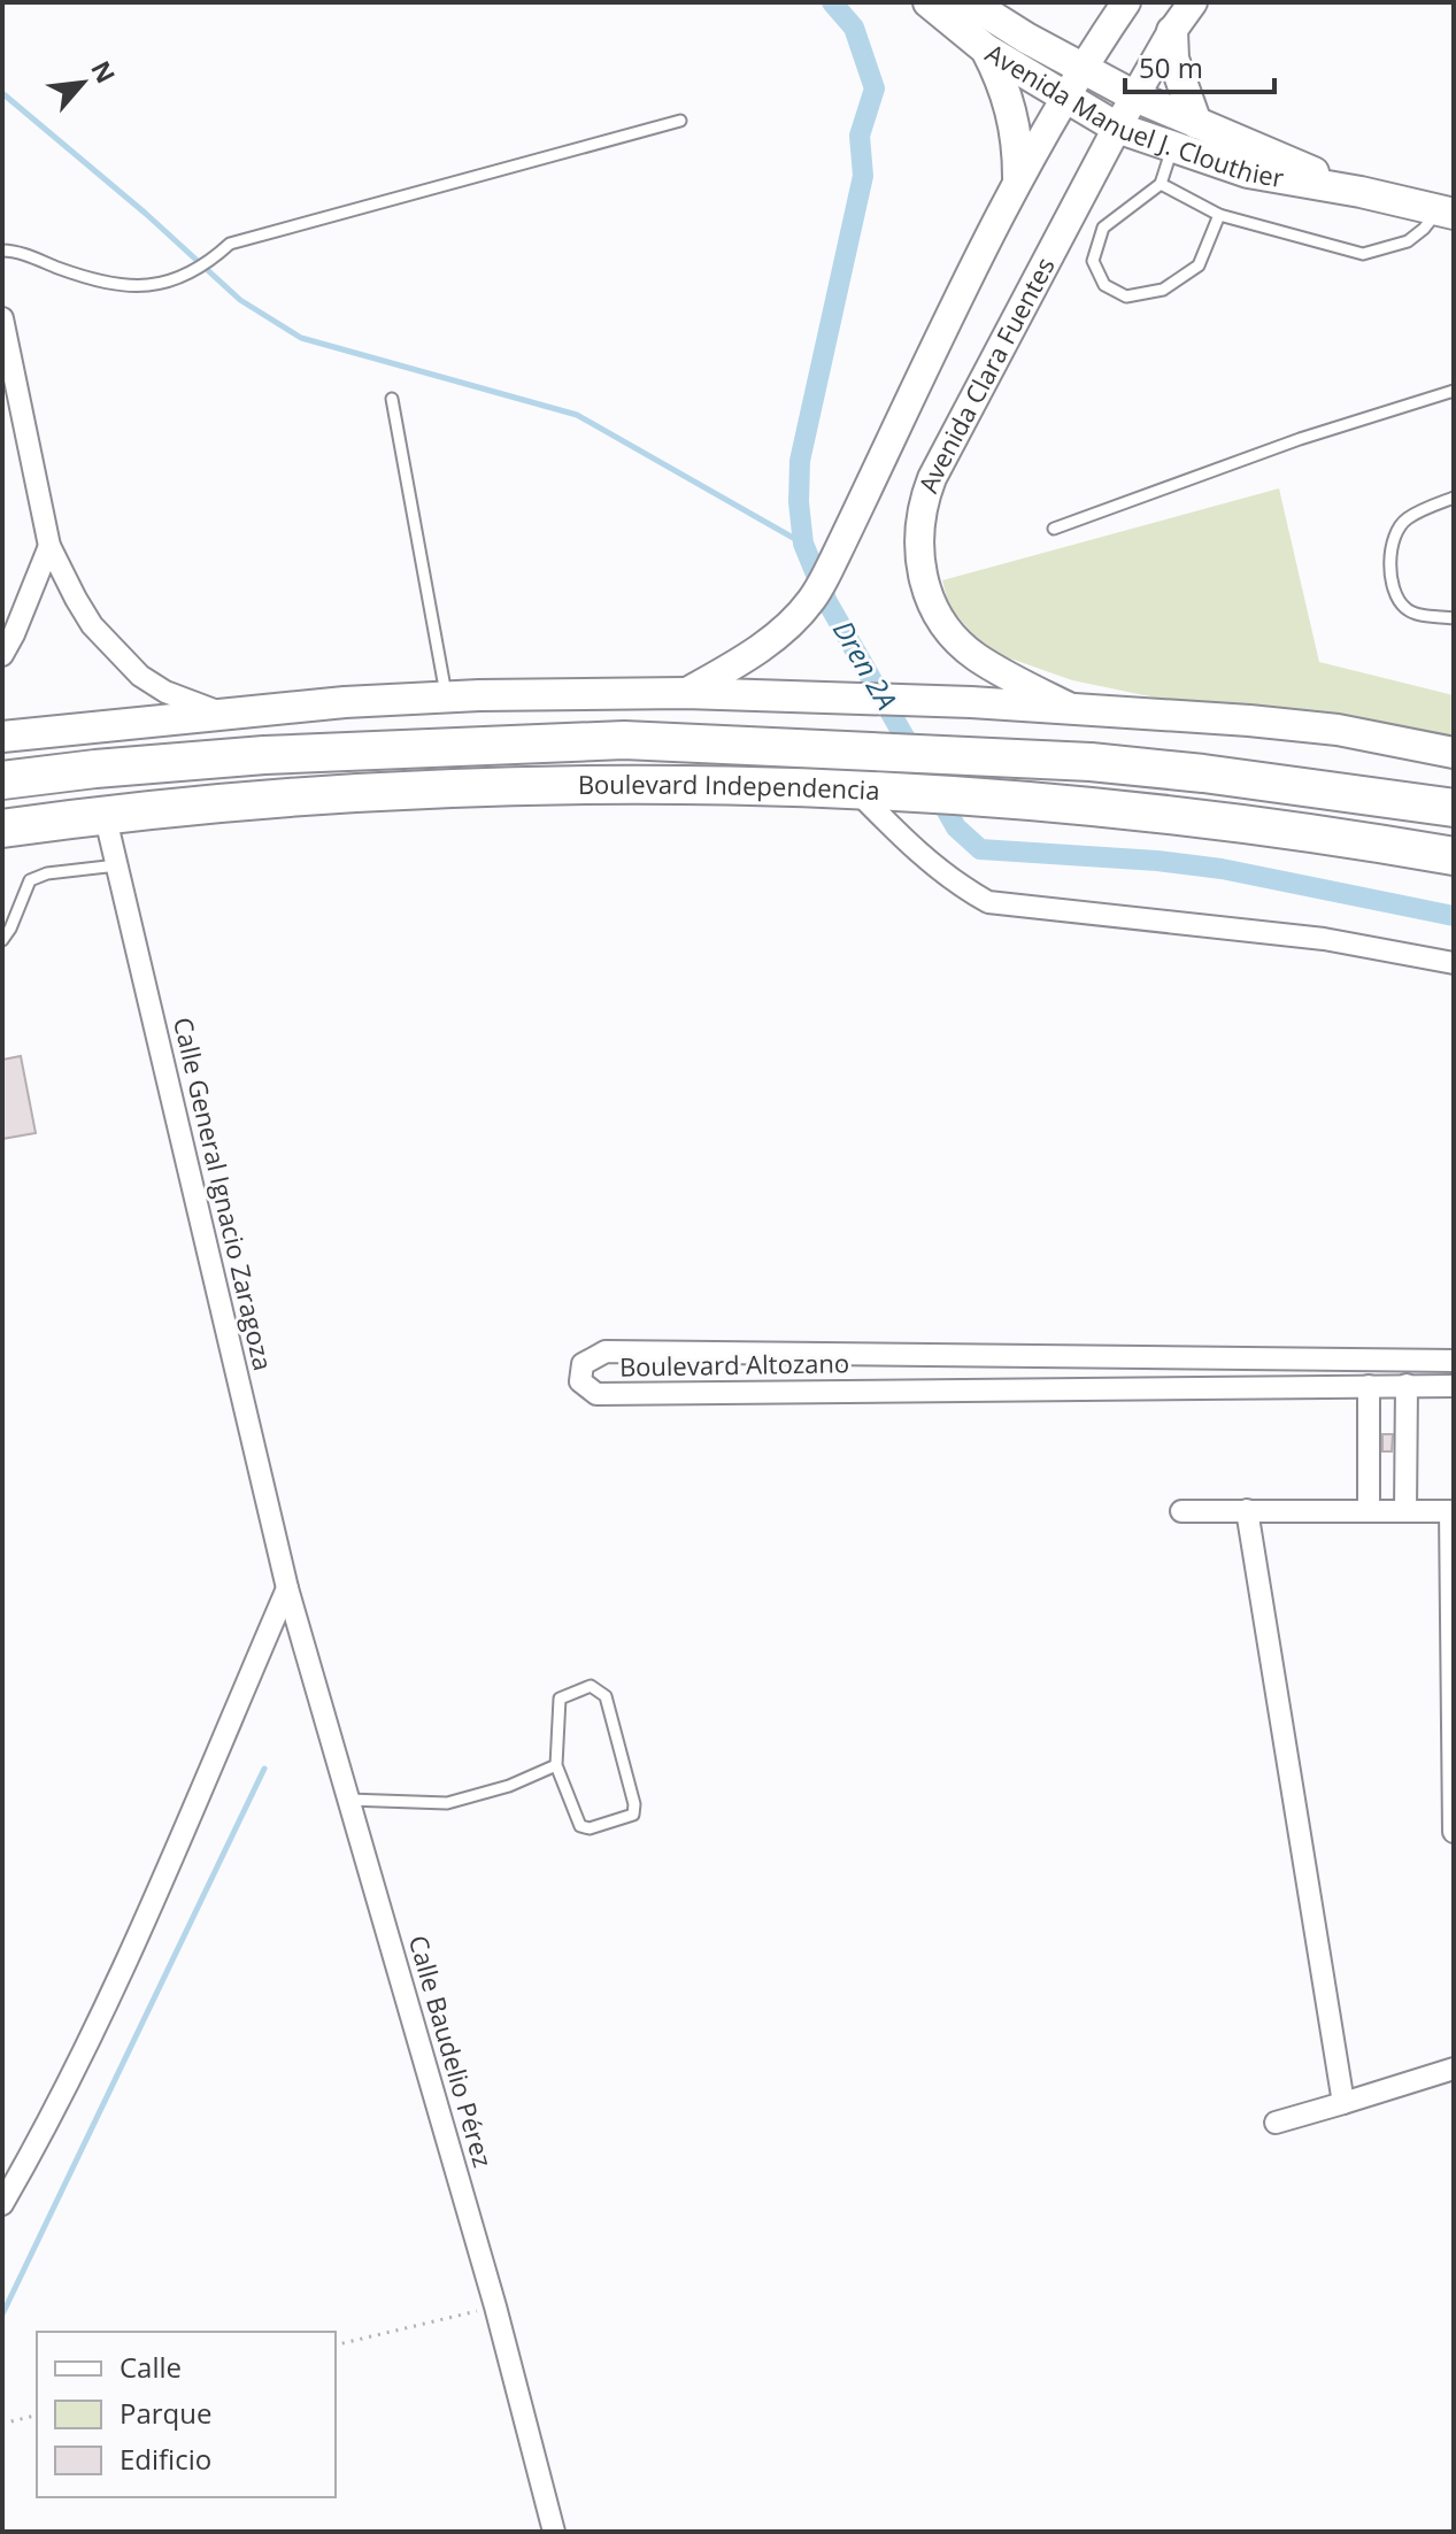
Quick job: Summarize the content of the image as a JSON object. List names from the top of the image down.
{
  "streets": {
    "highway": ["Boulevard Independencia"],
    "main road": ["Avenida Manuel J. Clouthier"],
    "street": [
      "Avenida Clara Fuentes",
      "Calle General Ignacio Zaragoza",
      "Boulevard Altozano",
      "Calle Baudelio Pérez"
    ]
  },
  "crossings": [
    ["Avenida Manuel J. Clouthier", "Avenida Clara Fuentes"],
    ["Boulevard Independencia", "Calle General Ignacio Zaragoza"],
    ["Calle General Ignacio Zaragoza", "Calle Baudelio Pérez"]
  ],
  "water": ["Dren 2A"],
  "legend": ["Calle", "Parque", "Edificio"],
  "scale_bar": "50 m",
  "north": "top right"
}
